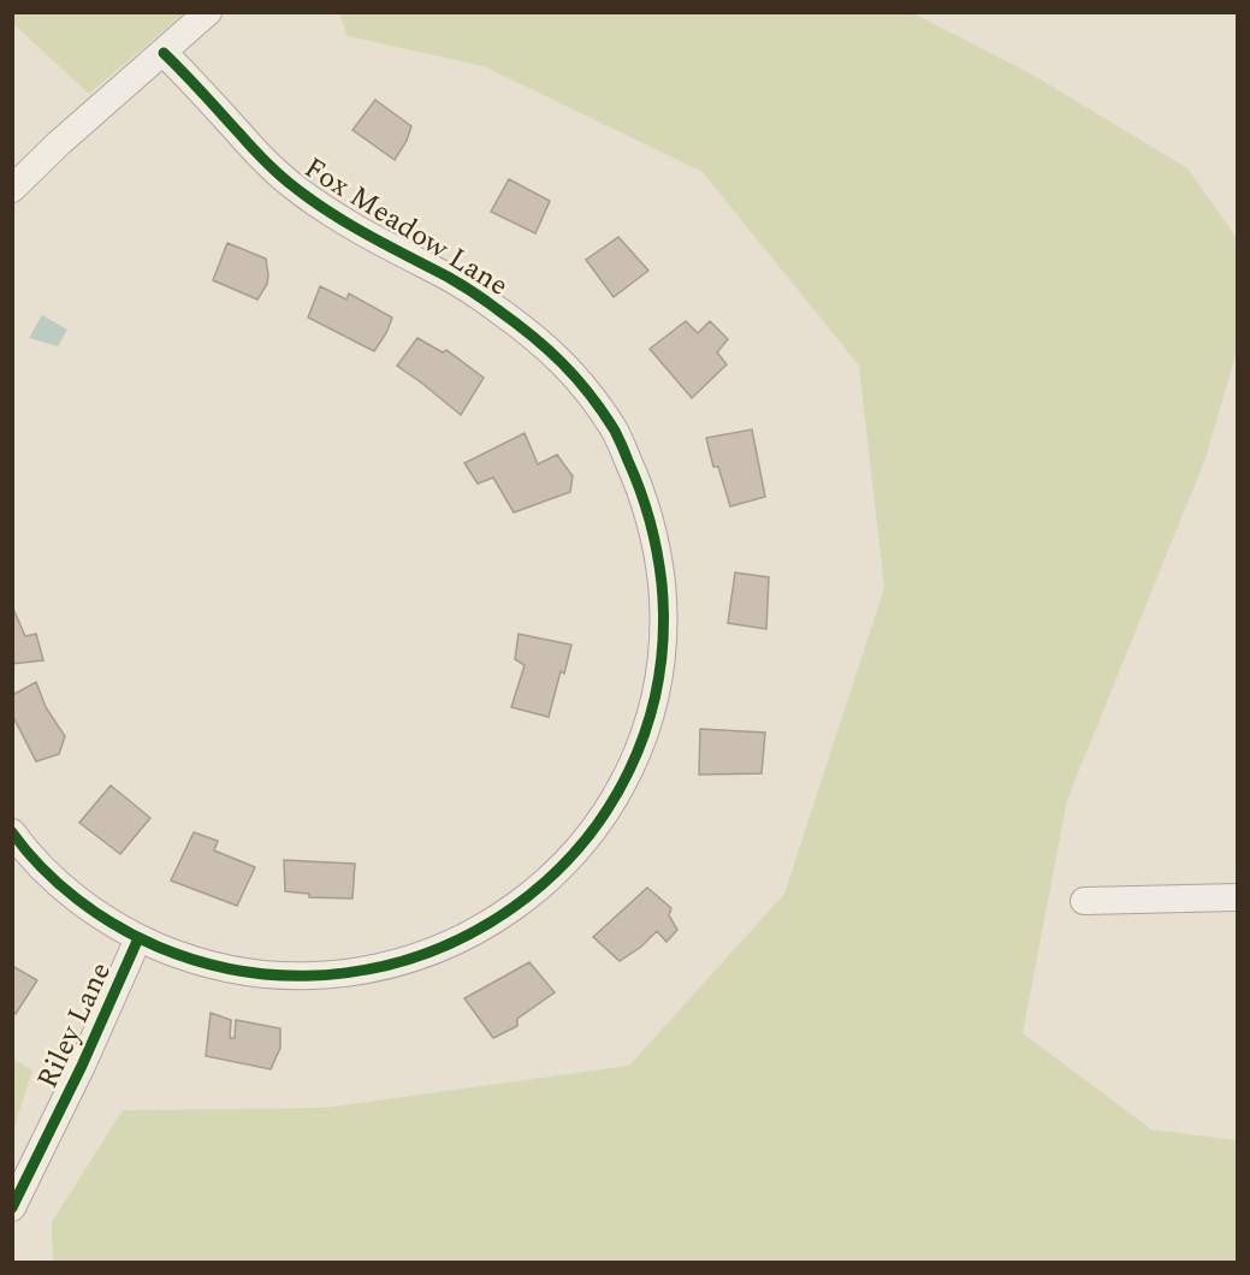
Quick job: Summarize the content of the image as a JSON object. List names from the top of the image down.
{
  "streets": {
    "street": ["Fox Meadow Lane", "Riley Lane"]
  },
  "crossings": [
    ["Fox Meadow Lane", "Riley Lane"]
  ]
}
